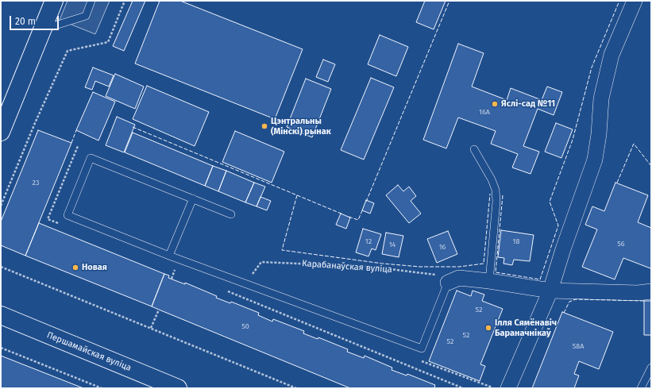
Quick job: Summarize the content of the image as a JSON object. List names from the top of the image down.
{
  "streets": {
    "main road": ["Першамайская вуліца"],
    "path": ["Карабанаўская вуліца"]
  },
  "places": [
    "Яслі-сад №11",
    "Цэнтральны (Мінскі) рынак",
    "Новая",
    "Ілля Сямёнавіч Бараначнікаў"
  ],
  "house_numbers": [
    "16А",
    "23",
    "12",
    "18",
    "56",
    "14",
    "16",
    "52",
    "50",
    "52",
    "52",
    "58А"
  ],
  "scale_bar": "20 m"
}
